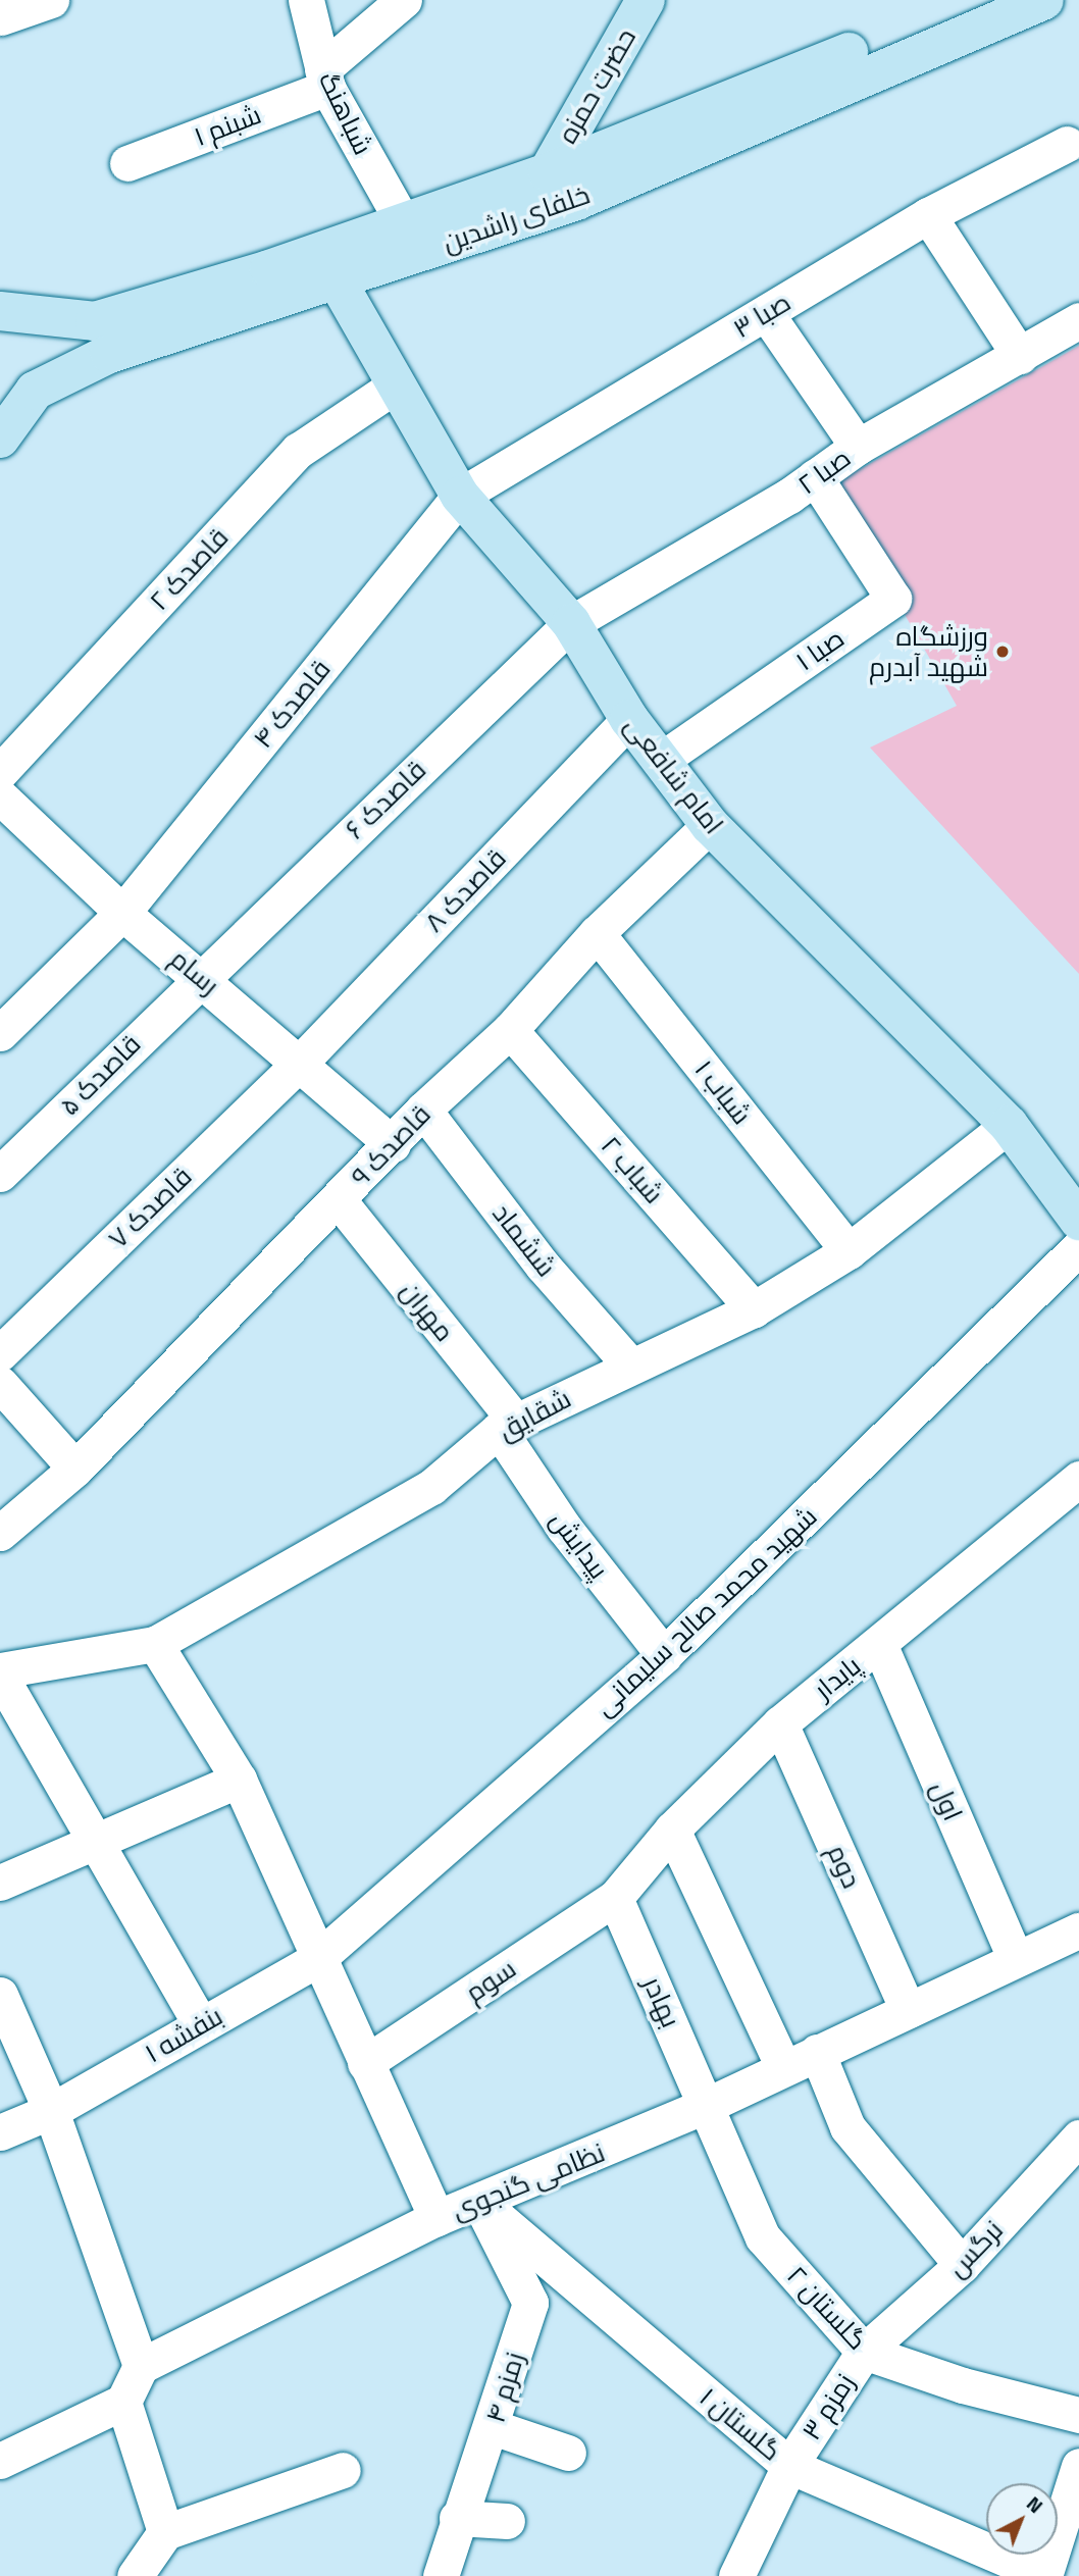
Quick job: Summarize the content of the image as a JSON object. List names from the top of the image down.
{
  "streets": {
    "main road": ["حضرت حمزه", "خلفای راشدین", "امام شافعی"],
    "street": [
      "شباهنگ",
      "شبنم ۱",
      "صبا ۳",
      "صبا ۲",
      "قاصدک ۲",
      "صبا ۱",
      "قاصدک ۴",
      "قاصدک ۶",
      "قاصدک ۸",
      "رسام",
      "قاصدک ۵",
      "شباب ۱",
      "قاصدک ۹",
      "شباب ۲",
      "قاصدک ۷",
      "ششماد",
      "مهران",
      "شقایق",
      "پیدایش",
      "شهید محمد صالح سلیمانی",
      "پایدار",
      "اول",
      "دوم",
      "سوم",
      "بهادر",
      "بنفشه ۱",
      "نظامی گنجوی",
      "نرگس",
      "گلستان ۲",
      "زمزم ۴",
      "زمزم ۳",
      "گلستان ۱"
    ]
  },
  "crossings": [
    ["حضرت حمزه", "خلفای راشدین"],
    ["شباهنگ", "شبنم ۱"],
    ["شباهنگ", "خلفای راشدین"],
    ["خلفای راشدین", "امام شافعی"],
    ["صبا ۳", "قاصدک ۴"],
    ["صبا ۳", "امام شافعی"],
    ["صبا ۲", "صبا ۱"],
    ["صبا ۲", "امام شافعی"],
    ["صبا ۲", "قاصدک ۶"],
    ["قاصدک ۲", "امام شافعی"],
    ["صبا ۱", "امام شافعی"],
    ["قاصدک ۴", "امام شافعی"],
    ["قاصدک ۴", "رسام"],
    ["امام شافعی", "قاصدک ۶"],
    ["امام شافعی", "قاصدک ۸"],
    ["امام شافعی", "قاصدک ۹"],
    ["امام شافعی", "شقایق"],
    ["قاصدک ۶", "رسام"],
    ["قاصدک ۶", "قاصدک ۵"],
    ["قاصدک ۸", "رسام"],
    ["قاصدک ۸", "قاصدک ۷"],
    ["رسام", "قاصدک ۵"],
    ["رسام", "قاصدک ۹"],
    ["رسام", "قاصدک ۷"],
    ["شباب ۱", "قاصدک ۹"],
    ["شباب ۱", "شقایق"],
    ["قاصدک ۹", "شباب ۲"],
    ["قاصدک ۹", "ششماد"],
    ["قاصدک ۹", "مهران"],
    ["شباب ۲", "شقایق"],
    ["ششماد", "شقایق"],
    ["مهران", "شقایق"],
    ["مهران", "پیدایش"],
    ["شقایق", "پیدایش"],
    ["پیدایش", "شهید محمد صالح سلیمانی"],
    ["شهید محمد صالح سلیمانی", "بنفشه ۱"],
    ["پایدار", "اول"],
    ["پایدار", "دوم"],
    ["پایدار", "سوم"],
    ["پایدار", "بهادر"],
    ["اول", "نظامی گنجوی"],
    ["دوم", "نظامی گنجوی"],
    ["سوم", "بهادر"],
    ["بهادر", "نظامی گنجوی"],
    ["بهادر", "گلستان ۲"],
    ["نظامی گنجوی", "گلستان ۲"],
    ["نظامی گنجوی", "زمزم ۴"],
    ["نظامی گنجوی", "گلستان ۱"],
    ["نرگس", "گلستان ۲"],
    ["نرگس", "زمزم ۳"],
    ["گلستان ۲", "زمزم ۳"],
    ["زمزم ۴", "گلستان ۱"],
    ["زمزم ۳", "گلستان ۱"]
  ],
  "places": ["ورزشگاه شهید آبدرم"],
  "north": "top right"
}
